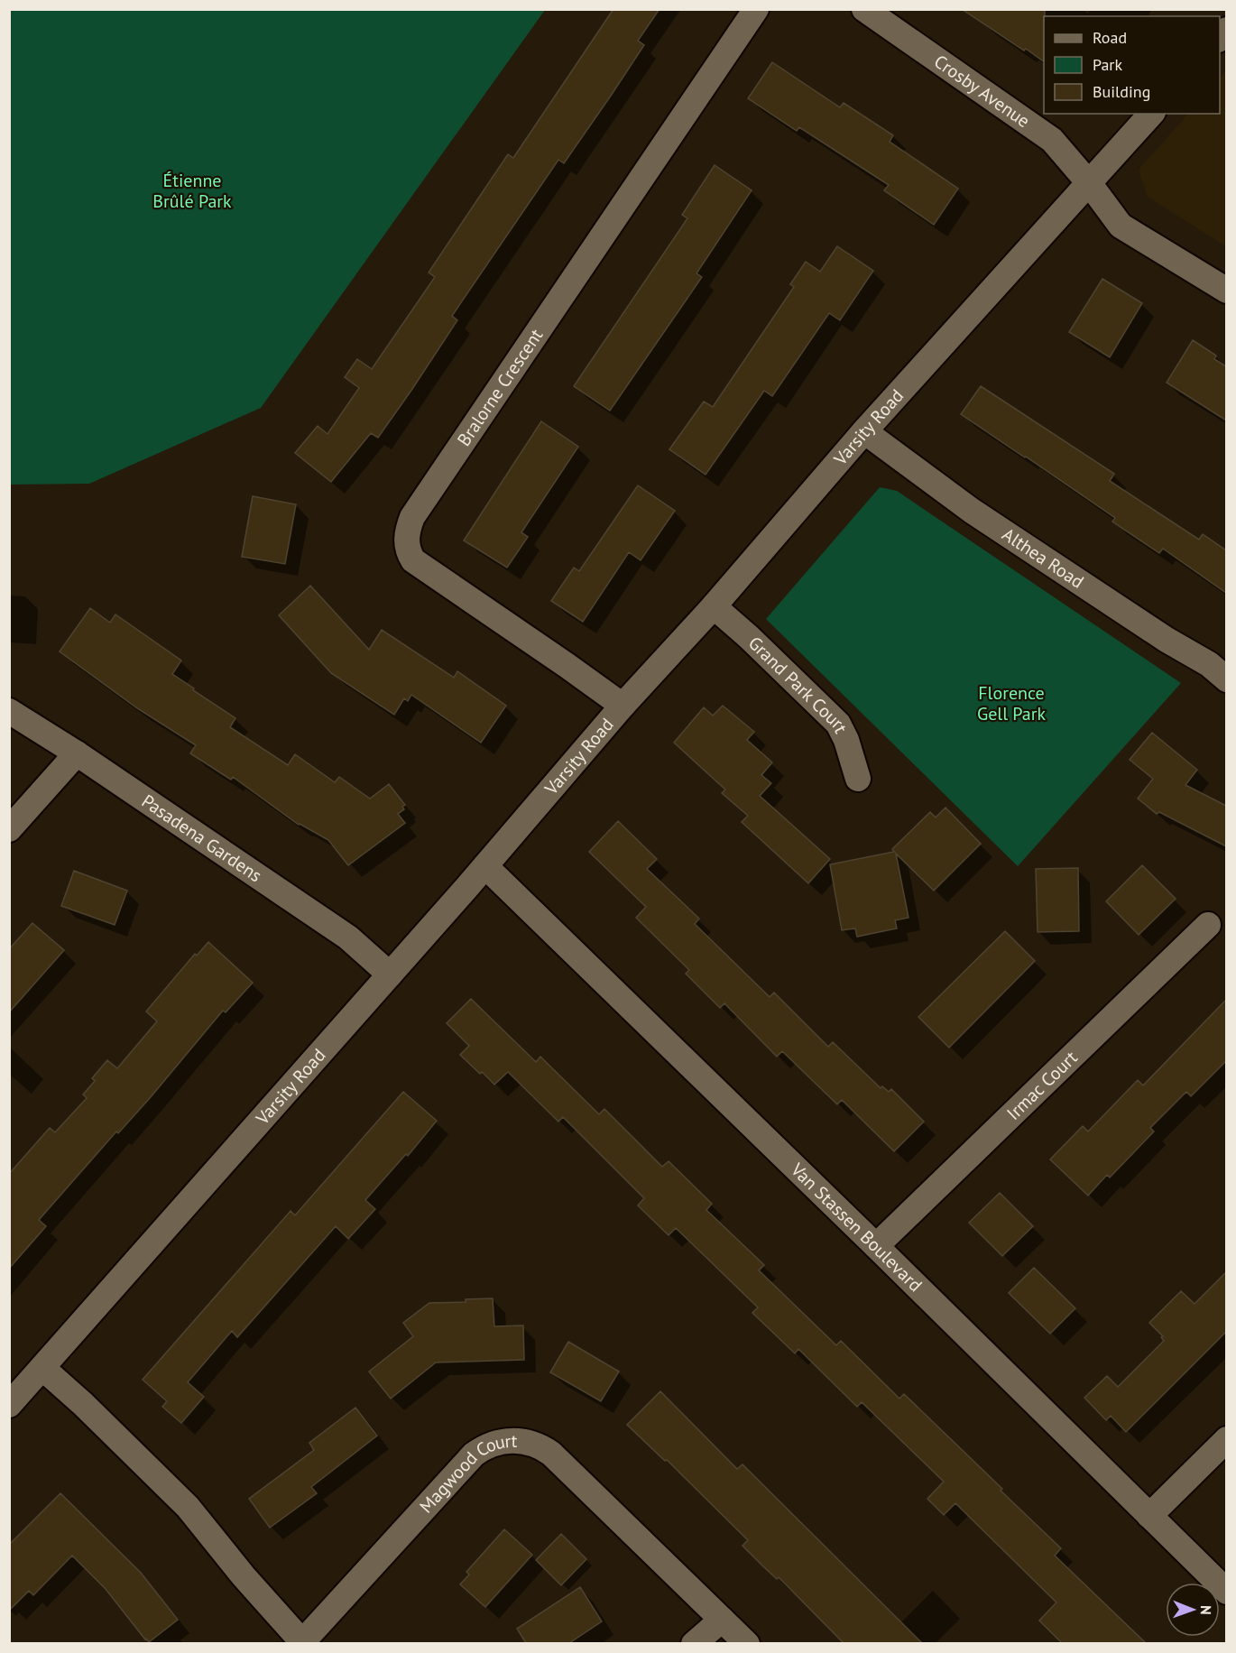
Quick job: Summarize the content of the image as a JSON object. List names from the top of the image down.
{
  "streets": {
    "street": [
      "Crosby Avenue",
      "Bralorne Crescent",
      "Varsity Road",
      "Althea Road",
      "Grand Park Court",
      "Pasadena Gardens",
      "Irmac Court",
      "Van Stassen Boulevard",
      "Magwood Court"
    ]
  },
  "crossings": [
    ["Crosby Avenue", "Varsity Road"],
    ["Bralorne Crescent", "Varsity Road"],
    ["Varsity Road", "Althea Road"],
    ["Varsity Road", "Grand Park Court"],
    ["Varsity Road", "Pasadena Gardens"],
    ["Varsity Road", "Van Stassen Boulevard"],
    ["Varsity Road", "Magwood Court"],
    ["Irmac Court", "Van Stassen Boulevard"]
  ],
  "parks": ["Étienne Brûlé Park", "Florence Gell Park"],
  "legend": ["Road", "Park", "Building"],
  "north": "right"
}
